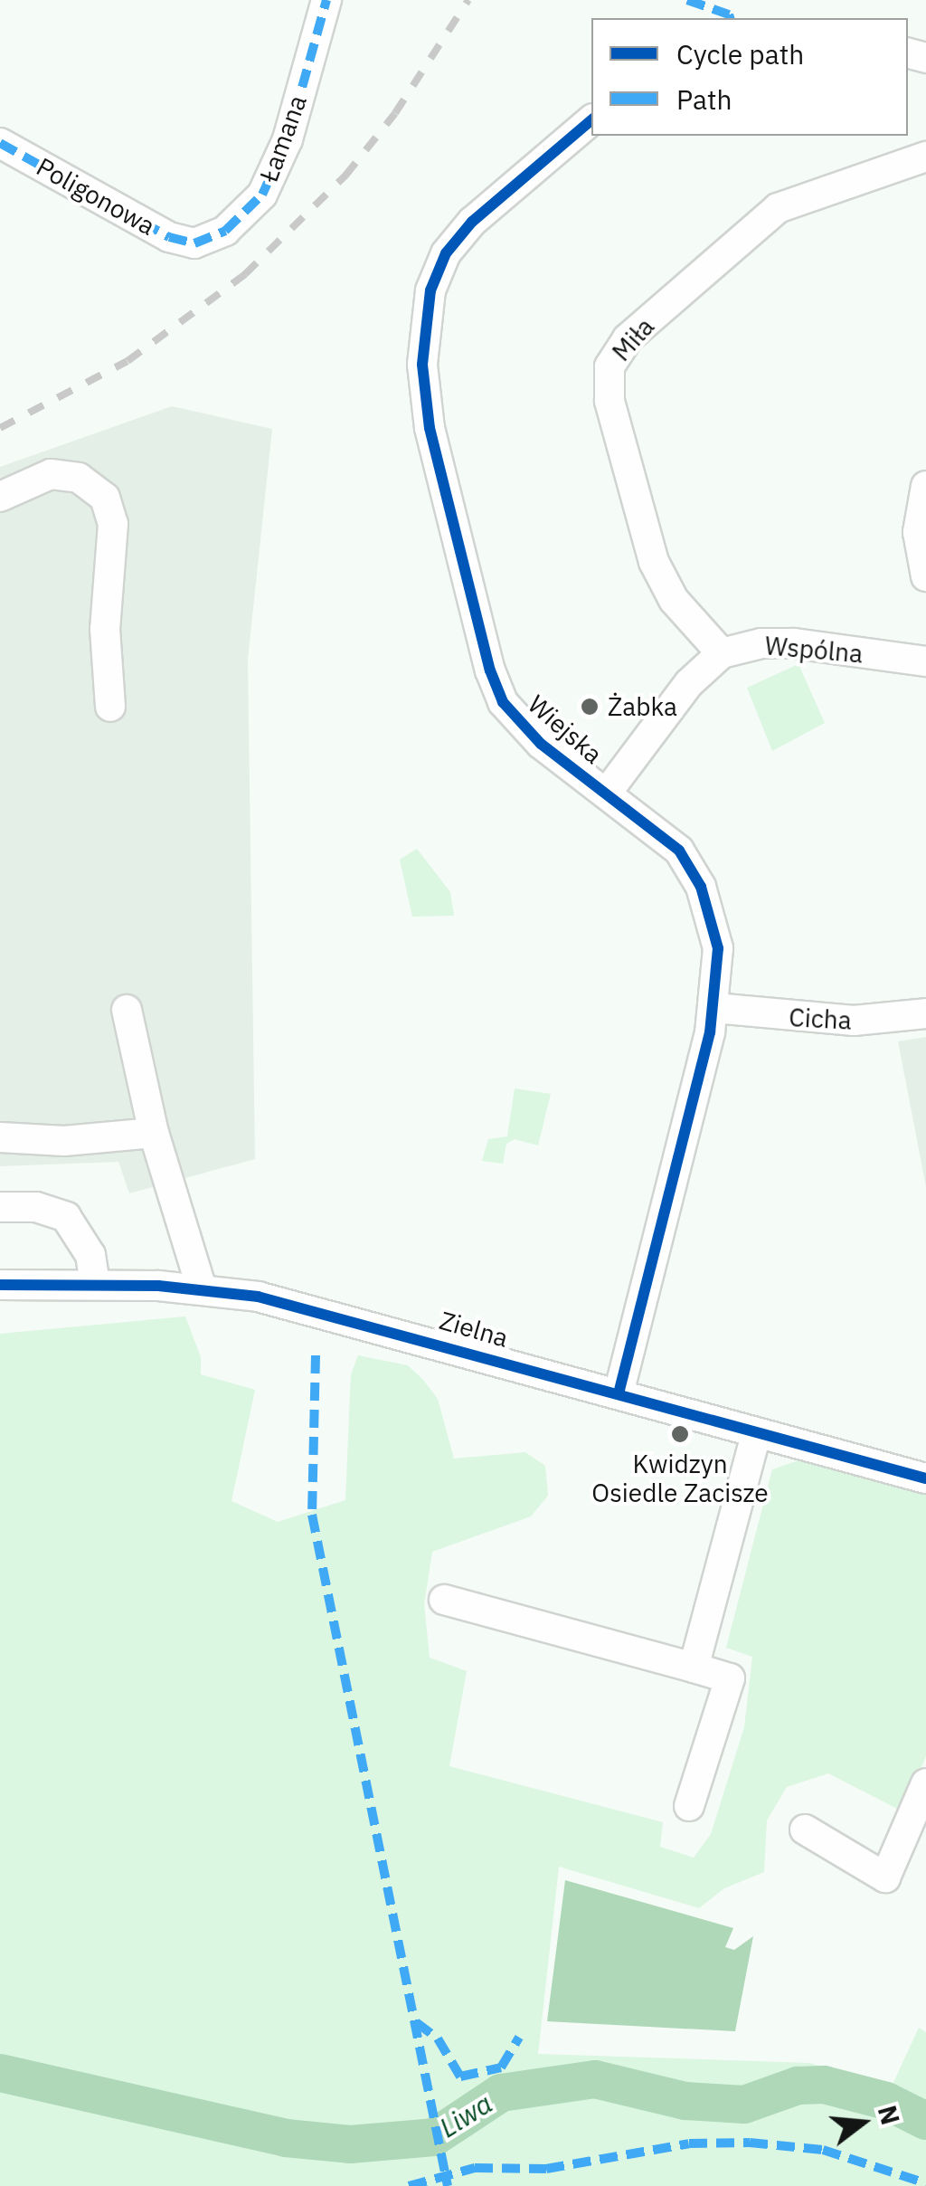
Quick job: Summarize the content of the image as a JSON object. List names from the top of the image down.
{
  "streets": {
    "street": [
      "Łamana",
      "Poligonowa",
      "Miła",
      "Wspólna",
      "Wiejska",
      "Cicha",
      "Zielna"
    ]
  },
  "crossings": [
    ["Łamana", "Poligonowa"],
    ["Miła", "Wspólna"],
    ["Wiejska", "Cicha"],
    ["Wiejska", "Zielna"]
  ],
  "water": ["Liwa"],
  "places": ["Żabka", "Kwidzyn Osiedle Zacisze"],
  "legend": ["Cycle path", "Path"],
  "north": "right"
}
